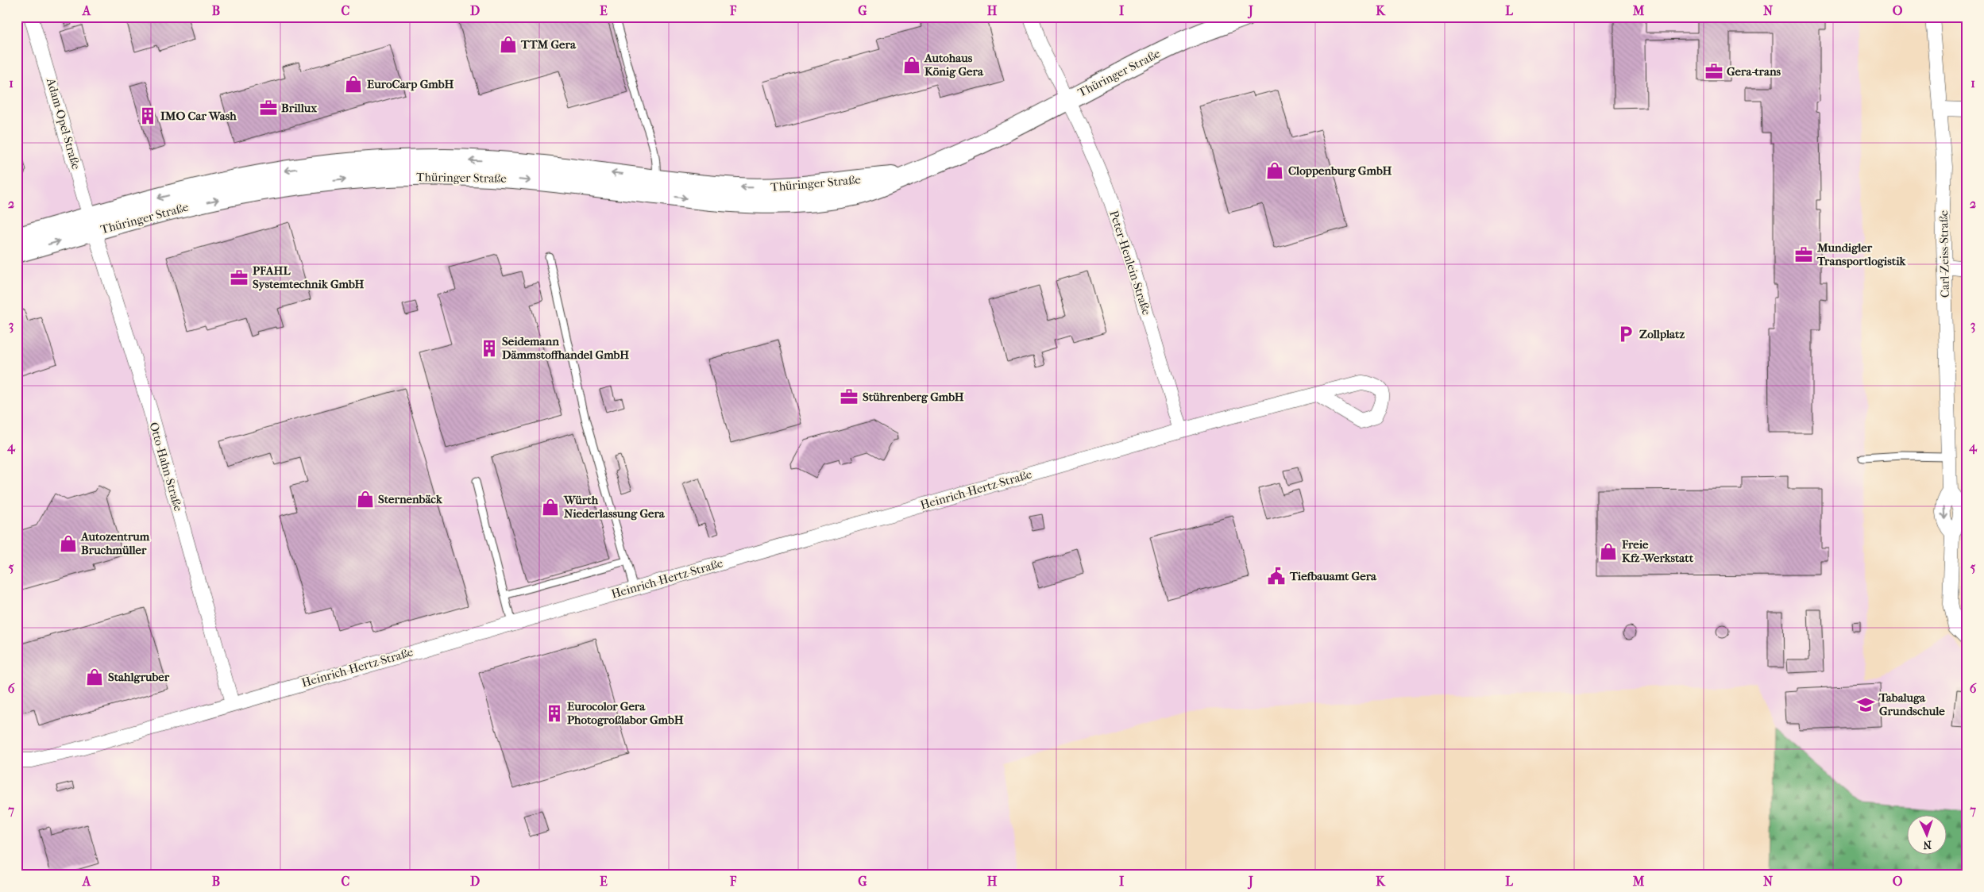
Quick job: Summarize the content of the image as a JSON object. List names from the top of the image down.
{
  "streets": {
    "main road": ["Thüringer Straße"],
    "street": [
      "Adam-Opel-Straße",
      "Carl-Zeiss-Straße",
      "Peter-Henlein-Straße",
      "Otto-Hahn-Straße",
      "Heinrich-Hertz-Straße"
    ]
  },
  "crossings": [
    ["Thüringer Straße", "Adam-Opel-Straße"],
    ["Thüringer Straße", "Peter-Henlein-Straße"],
    ["Thüringer Straße", "Otto-Hahn-Straße"],
    ["Adam-Opel-Straße", "Otto-Hahn-Straße"],
    ["Peter-Henlein-Straße", "Heinrich-Hertz-Straße"],
    ["Otto-Hahn-Straße", "Heinrich-Hertz-Straße"]
  ],
  "places": {
    "shop": [
      "TTM Gera",
      "Autohaus König Gera",
      "EuroCarp GmbH",
      "Cloppenburg GmbH",
      "Sternenbäck",
      "Würth Niederlassung Gera",
      "Autozentrum Bruchmüller",
      "Freie Kfz-Werkstatt",
      "Stahlgruber"
    ],
    "office": [
      "Gera-trans",
      "Brillux",
      "Mundigler Transportlogistik",
      "PFAHL Systemtechnik GmbH",
      "Stührenberg GmbH"
    ],
    "building": ["IMO Car Wash", "Seidemann Dämmstoffhandel GmbH", "Eurocolor Gera Photogroßlabor GmbH"],
    "parking": ["Zollplatz"],
    "public building": ["Tiefbauamt Gera"],
    "school or university": ["Tabaluga Grundschule"]
  },
  "north": "bottom",
  "grid": {
    "columns": [
      "A",
      "B",
      "C",
      "D",
      "E",
      "F",
      "G",
      "H",
      "I",
      "J",
      "K",
      "L",
      "M",
      "N",
      "O"
    ],
    "rows": [
      "1",
      "2",
      "3",
      "4",
      "5",
      "6",
      "7"
    ]
  }
}
